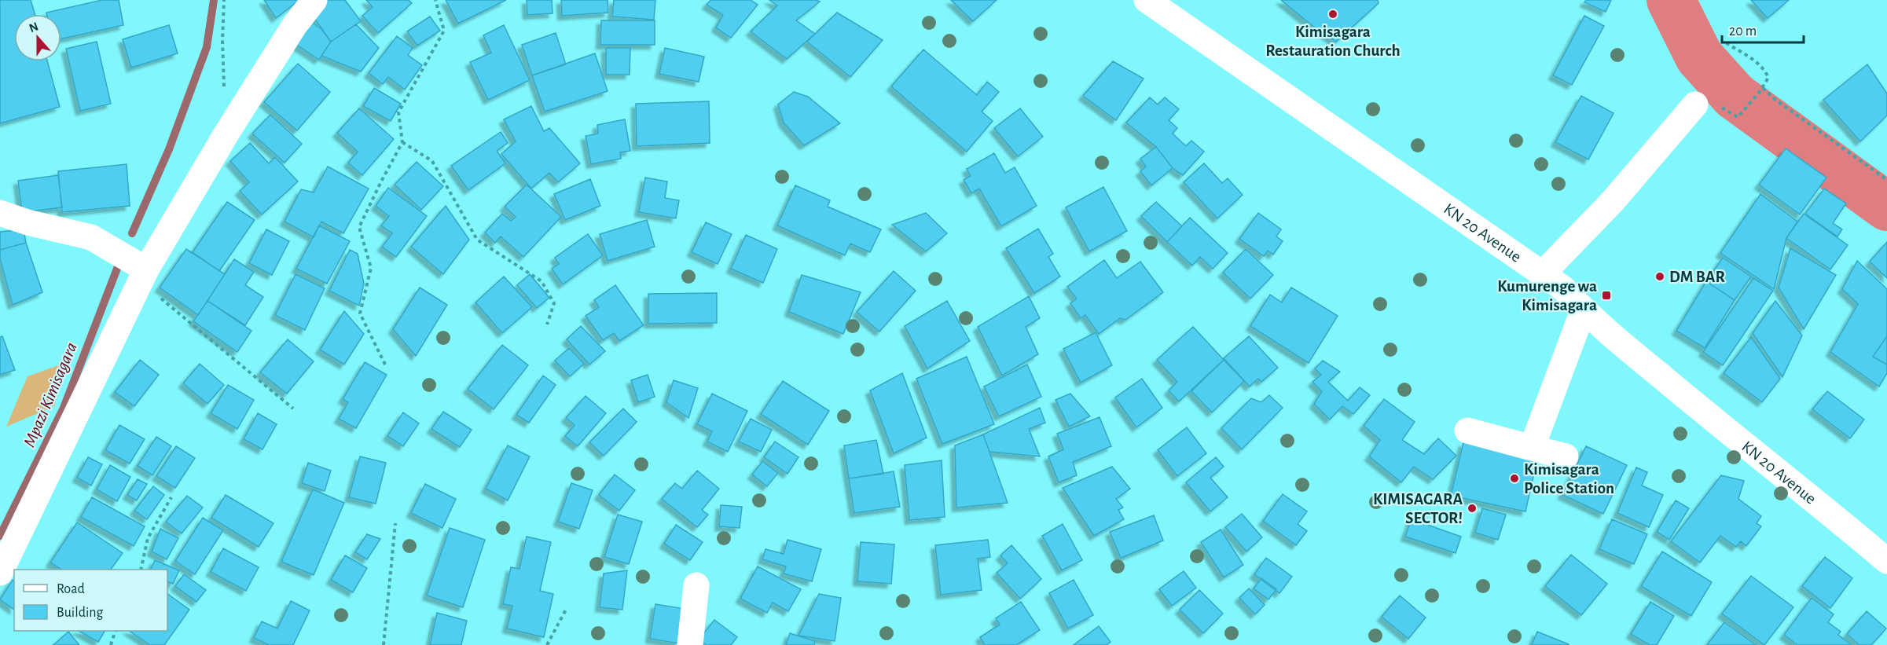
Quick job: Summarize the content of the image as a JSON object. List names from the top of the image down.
{
  "streets": {
    "street": ["KN 20 Avenue"]
  },
  "water": ["Mpazi Kimisagara"],
  "places": {
    "other": [
      "Kimisagara Restauration Church",
      "DM BAR",
      "Kimisagara Police Station",
      "KIMISAGARA SECTOR!"
    ],
    "transit": ["Kumurenge wa Kimisagara"]
  },
  "legend": ["Road", "Building"],
  "scale_bar": "20 m",
  "north": "top"
}
